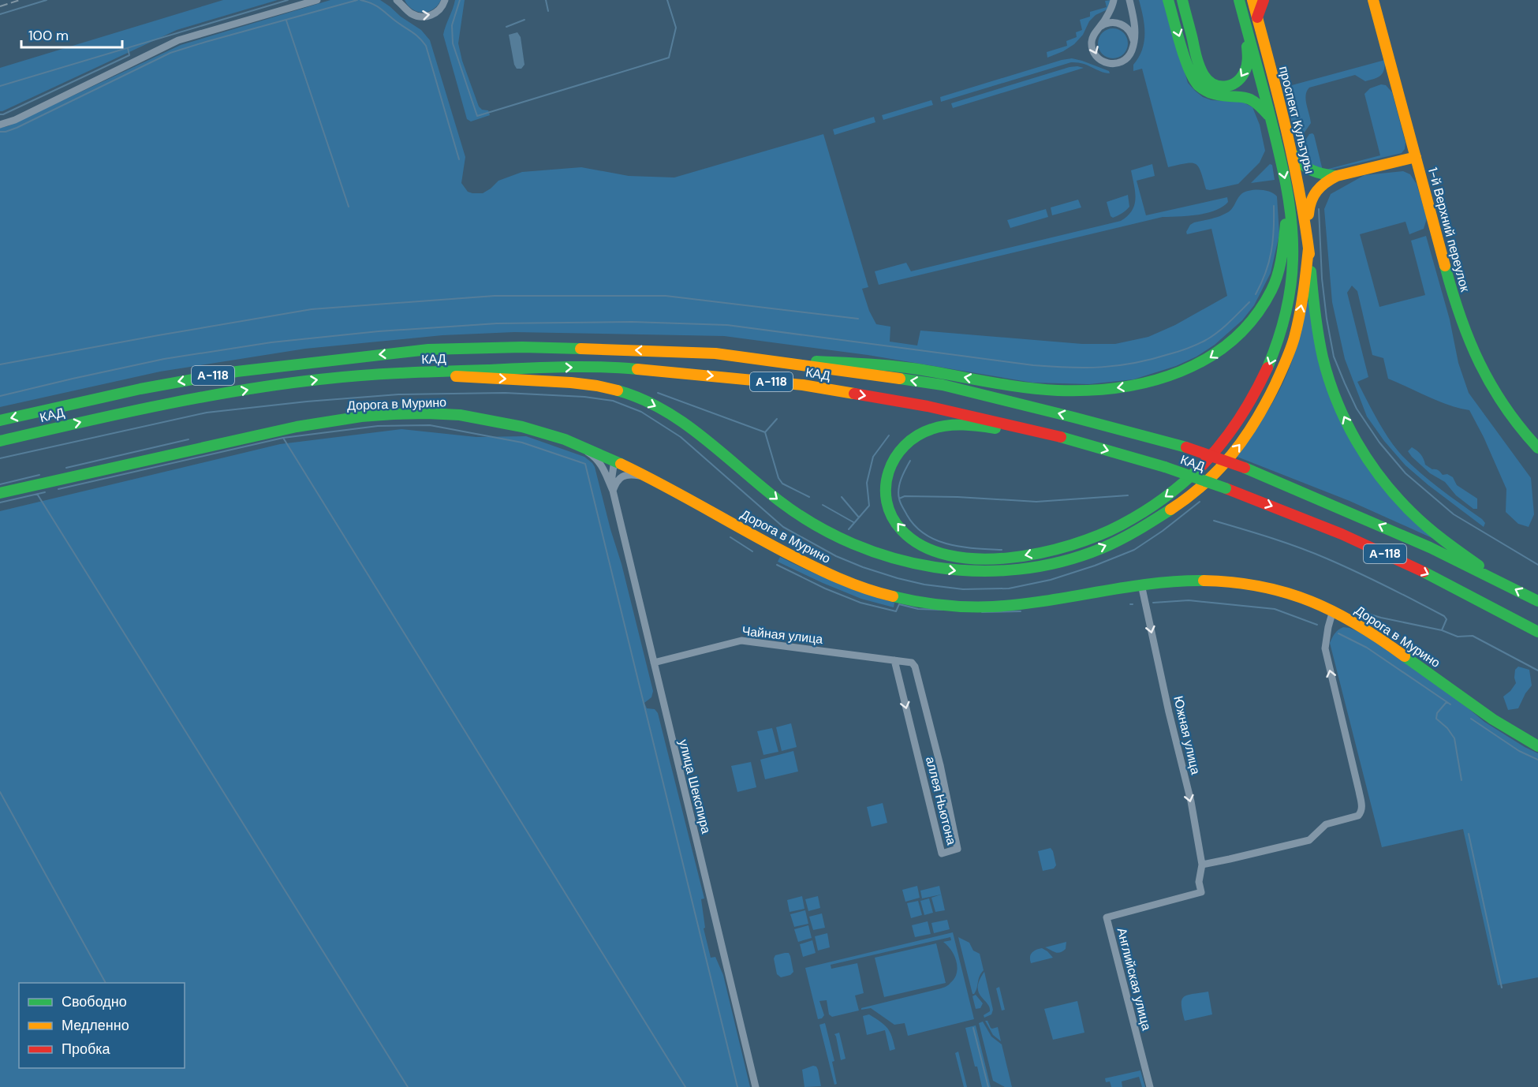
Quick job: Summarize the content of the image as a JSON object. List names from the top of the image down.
{
  "streets": {
    "main road": [
      "проспект Культуры",
      "1-й Верхний переулок",
      "КАД",
      "А-118",
      "Дорога в Мурино"
    ],
    "street": [
      "Чайная улица",
      "Южная улица",
      "улица Шекспира",
      "аллея Ньютона",
      "Английская улица"
    ]
  },
  "crossings": [
    ["Дорога в Мурино", "Южная улица"],
    ["Чайная улица", "улица Шекспира"],
    ["Чайная улица", "аллея Ньютона"],
    ["Южная улица", "Английская улица"]
  ],
  "one_way": ["Южная улица"],
  "legend": ["Свободно", "Медленно", "Пробка"],
  "scale_bar": "100 m"
}
